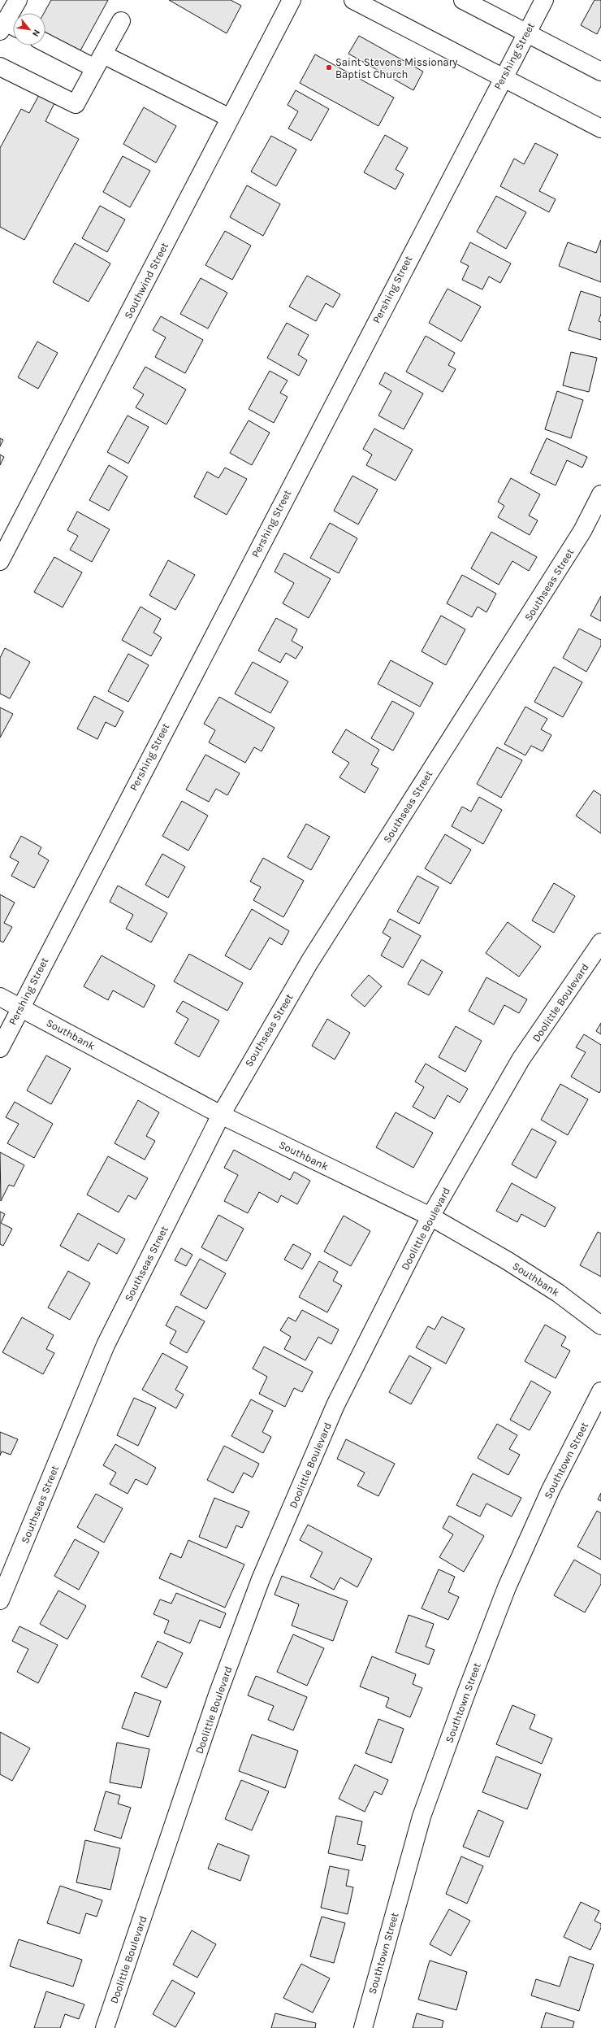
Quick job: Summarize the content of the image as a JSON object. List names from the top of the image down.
{
  "streets": {
    "street": [
      "Pershing Street",
      "Southwind Street",
      "Southseas Street",
      "Doolittle Boulevard",
      "Southbank",
      "Southtown Street"
    ]
  },
  "crossings": [
    ["Pershing Street", "Southbank"],
    ["Southseas Street", "Southbank"],
    ["Doolittle Boulevard", "Southbank"]
  ],
  "places": ["Saint Stevens Missionary Baptist Church"],
  "north": "bottom right"
}
